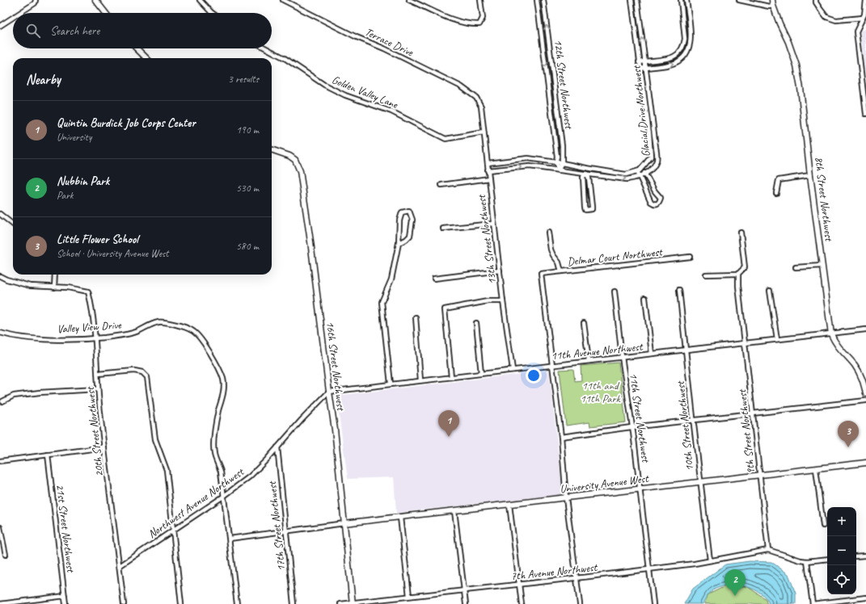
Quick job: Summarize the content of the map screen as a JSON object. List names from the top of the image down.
{
  "streets": {
    "street": [
      "Terrace Drive",
      "12th Street Northwest",
      "Golden Valley Lane",
      "Glacial Drive Northwest",
      "8th Street Northwest",
      "13th Street Northwest",
      "Delmar Court Northwest",
      "Valley View Drive",
      "11th Avenue Northwest",
      "16th Street Northwest",
      "11th Street Northwest",
      "10th Street Northwest",
      "20th Street Northwest",
      "9th Street Northwest",
      "University Avenue West",
      "Northwest Avenue Northwest",
      "17th Street Northwest",
      "21st Street Northwest",
      "7th Avenue Northwest"
    ]
  },
  "crossings": [
    ["Terrace Drive", "13th Street Northwest"],
    ["12th Street Northwest", "Glacial Drive Northwest"],
    ["Golden Valley Lane", "13th Street Northwest"],
    ["Glacial Drive Northwest", "13th Street Northwest"],
    ["8th Street Northwest", "11th Avenue Northwest"],
    ["13th Street Northwest", "11th Avenue Northwest"],
    ["Delmar Court Northwest", "11th Avenue Northwest"],
    ["Valley View Drive", "20th Street Northwest"],
    ["Valley View Drive", "Northwest Avenue Northwest"],
    ["11th Avenue Northwest", "16th Street Northwest"],
    ["11th Avenue Northwest", "11th Street Northwest"],
    ["11th Avenue Northwest", "10th Street Northwest"],
    ["11th Avenue Northwest", "9th Street Northwest"],
    ["11th Avenue Northwest", "Northwest Avenue Northwest"],
    ["16th Street Northwest", "University Avenue West"],
    ["16th Street Northwest", "Northwest Avenue Northwest"],
    ["16th Street Northwest", "7th Avenue Northwest"],
    ["11th Street Northwest", "University Avenue West"],
    ["11th Street Northwest", "7th Avenue Northwest"],
    ["10th Street Northwest", "University Avenue West"],
    ["10th Street Northwest", "7th Avenue Northwest"],
    ["20th Street Northwest", "Northwest Avenue Northwest"],
    ["9th Street Northwest", "University Avenue West"],
    ["9th Street Northwest", "7th Avenue Northwest"],
    ["Northwest Avenue Northwest", "17th Street Northwest"]
  ],
  "parks": ["11th and 11th Park"],
  "page": {
    "search": "Search here",
    "heading": ["Nearby", "3 results"],
    "list": [
      {
        "mark": "1",
        "name": "Quintin Burdick Job Corps Center",
        "note": "University",
        "value": "190 m"
      },
      {
        "mark": "2",
        "name": "Nubbin Park",
        "note": "Park",
        "value": "530 m"
      },
      {
        "mark": "3",
        "name": "Little Flower School",
        "note": "School · University Avenue West",
        "value": "580 m"
      }
    ],
    "pins": ["1", "3", "2"],
    "map_buttons": ["+", "−"]
  }
}
